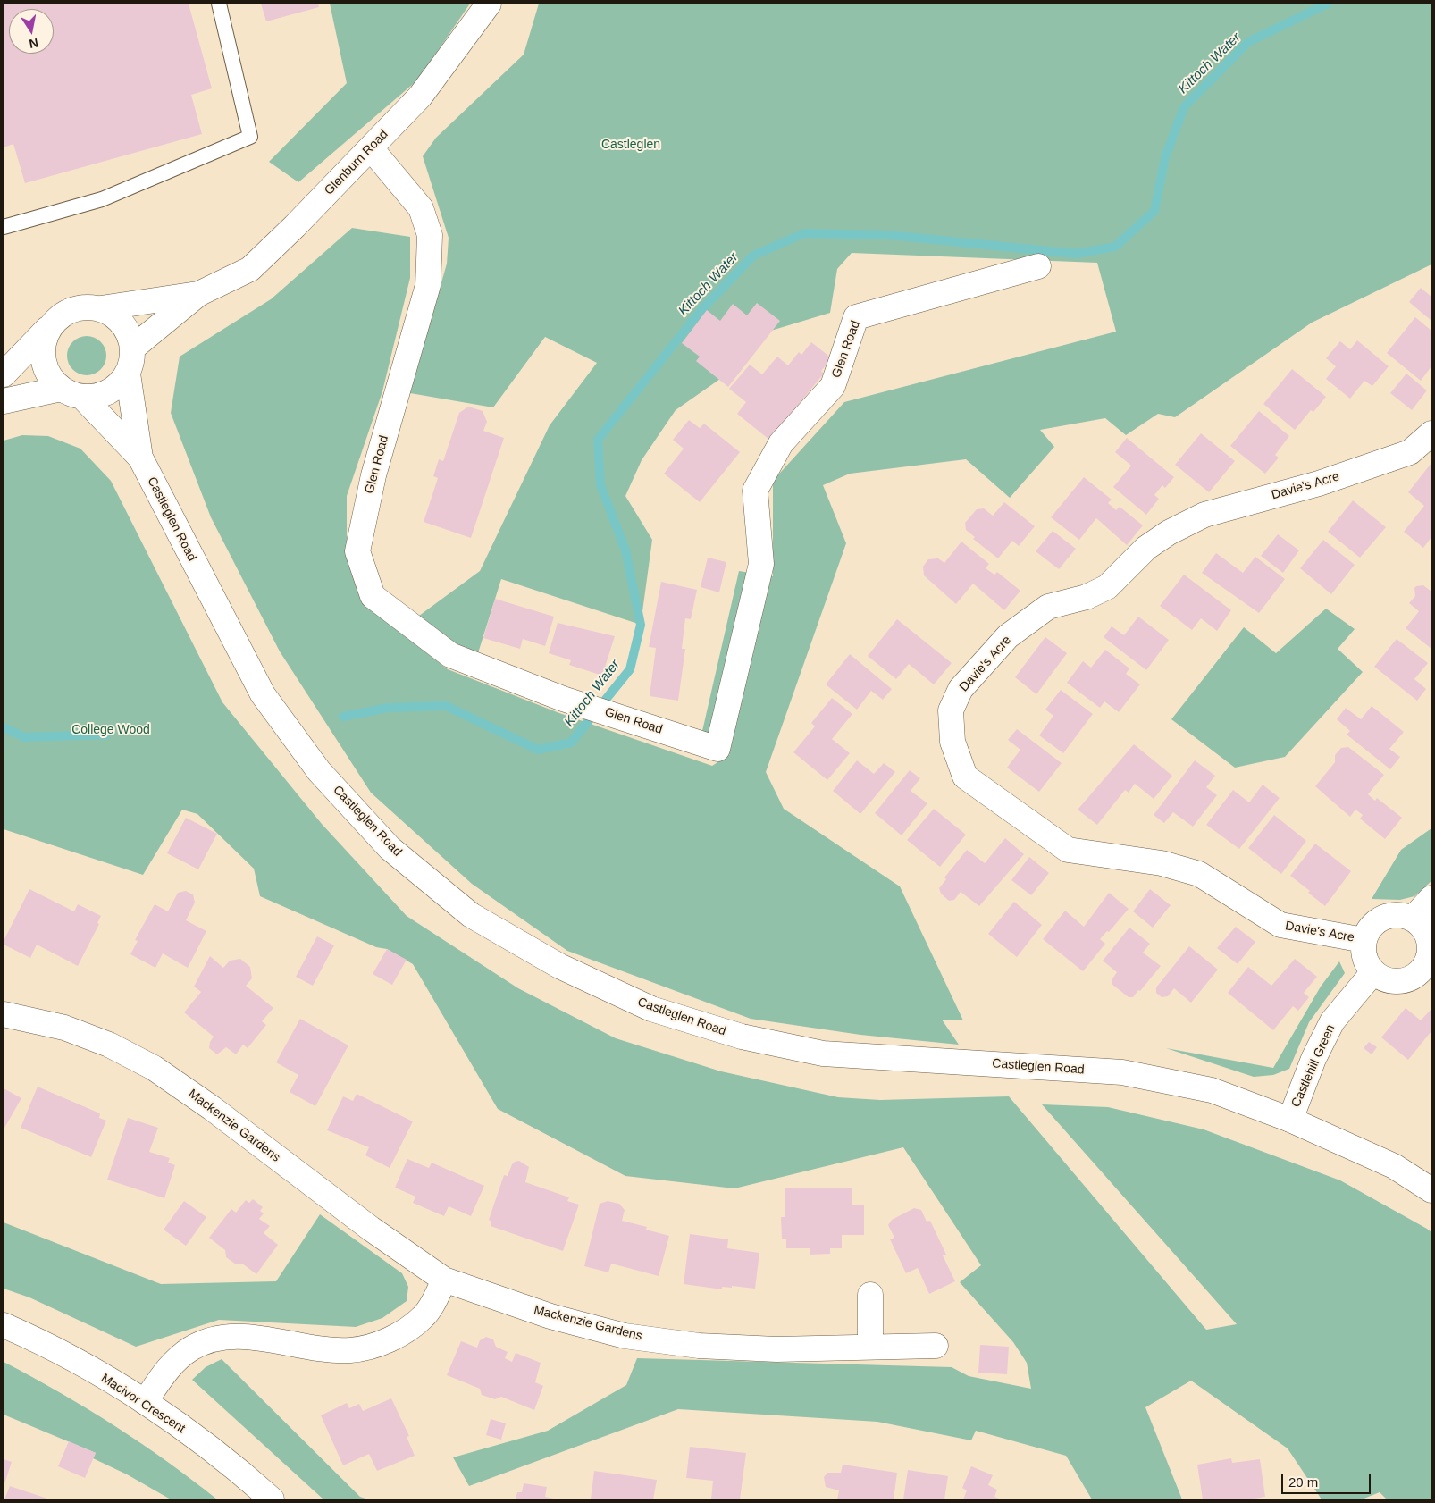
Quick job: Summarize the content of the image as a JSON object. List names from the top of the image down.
{
  "streets": {
    "street": [
      "Glenburn Road",
      "Glen Road",
      "Davie's Acre",
      "Castleglen Road",
      "Castlehill Green",
      "Mackenzie Gardens",
      "Macivor Crescent"
    ]
  },
  "crossings": [
    ["Glenburn Road", "Glen Road"],
    ["Glenburn Road", "Castleglen Road"],
    ["Davie's Acre", "Castlehill Green"],
    ["Castleglen Road", "Castlehill Green"]
  ],
  "water": ["Kittoch Water"],
  "parks": ["Castleglen", "College Wood"],
  "scale_bar": "20 m",
  "north": "bottom"
}
